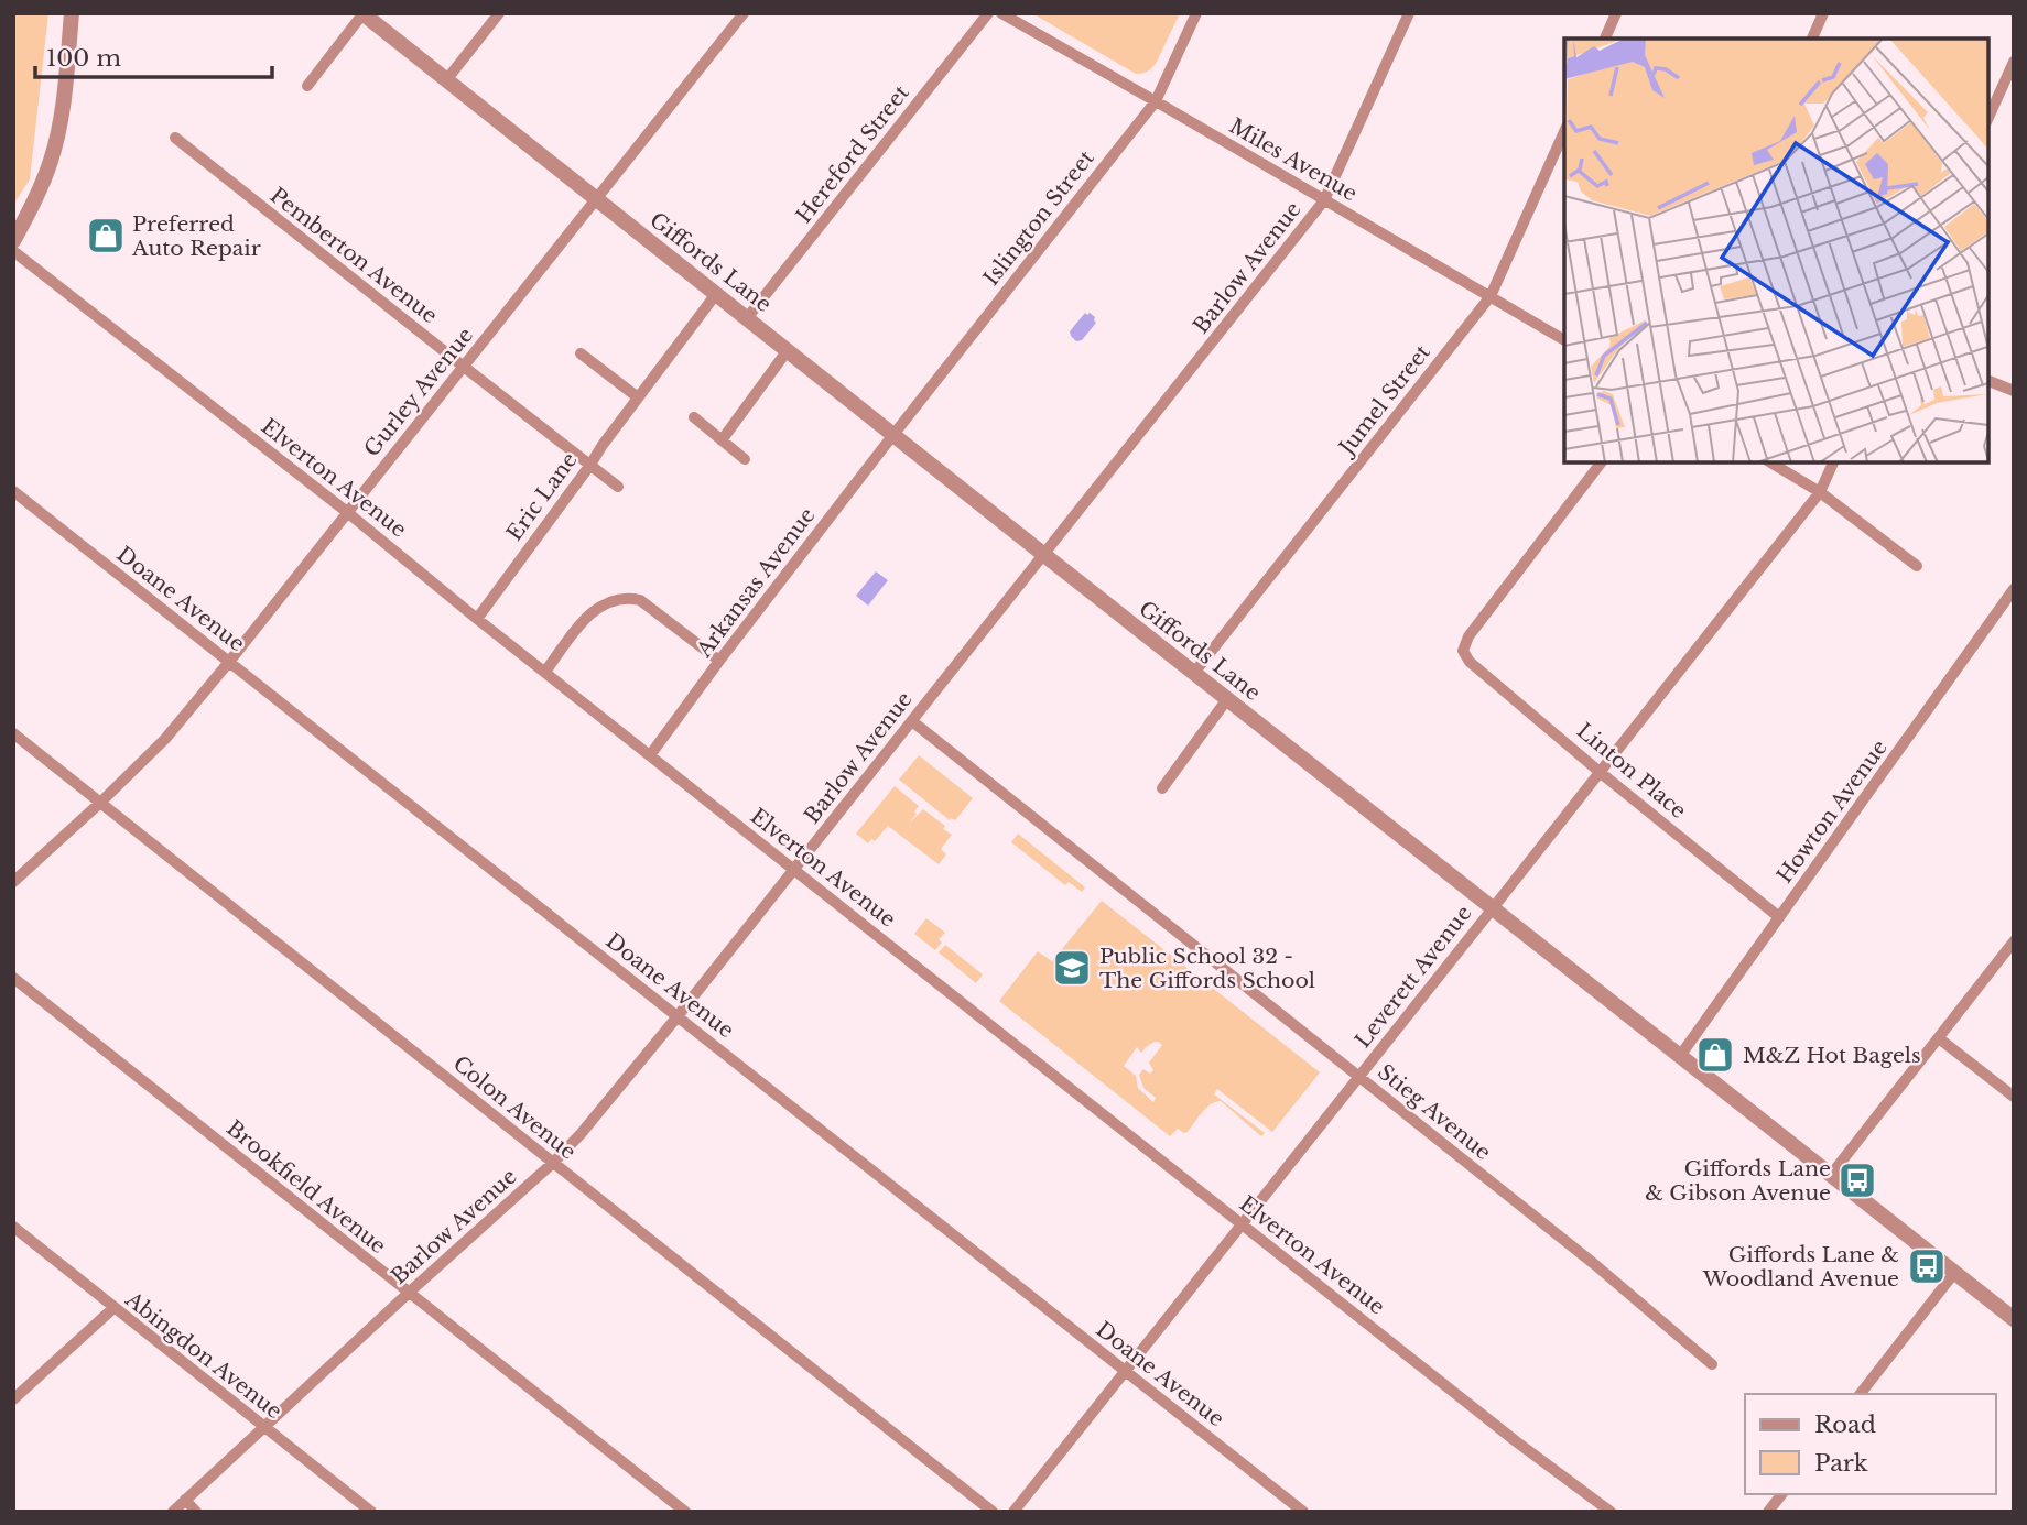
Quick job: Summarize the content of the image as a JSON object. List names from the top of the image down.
{
  "streets": {
    "street": [
      "Hereford Street",
      "Miles Avenue",
      "Islington Street",
      "Pemberton Avenue",
      "Giffords Lane",
      "Barlow Avenue",
      "Gurley Avenue",
      "Jumel Street",
      "Elverton Avenue",
      "Eric Lane",
      "Arkansas Avenue",
      "Doane Avenue",
      "Linton Place",
      "Howton Avenue",
      "Leverett Avenue",
      "Colon Avenue",
      "Stieg Avenue",
      "Brookfield Avenue",
      "Abingdon Avenue"
    ]
  },
  "crossings": [
    ["Hereford Street", "Giffords Lane"],
    ["Miles Avenue", "Islington Street"],
    ["Miles Avenue", "Barlow Avenue"],
    ["Miles Avenue", "Jumel Street"],
    ["Islington Street", "Giffords Lane"],
    ["Islington Street", "Arkansas Avenue"],
    ["Pemberton Avenue", "Gurley Avenue"],
    ["Pemberton Avenue", "Eric Lane"],
    ["Giffords Lane", "Barlow Avenue"],
    ["Giffords Lane", "Gurley Avenue"],
    ["Giffords Lane", "Jumel Street"],
    ["Giffords Lane", "Eric Lane"],
    ["Giffords Lane", "Arkansas Avenue"],
    ["Giffords Lane", "Howton Avenue"],
    ["Giffords Lane", "Leverett Avenue"],
    ["Barlow Avenue", "Elverton Avenue"],
    ["Barlow Avenue", "Doane Avenue"],
    ["Barlow Avenue", "Colon Avenue"],
    ["Barlow Avenue", "Stieg Avenue"],
    ["Barlow Avenue", "Brookfield Avenue"],
    ["Barlow Avenue", "Abingdon Avenue"],
    ["Gurley Avenue", "Elverton Avenue"],
    ["Gurley Avenue", "Doane Avenue"],
    ["Gurley Avenue", "Colon Avenue"],
    ["Elverton Avenue", "Eric Lane"],
    ["Elverton Avenue", "Arkansas Avenue"],
    ["Elverton Avenue", "Leverett Avenue"],
    ["Doane Avenue", "Leverett Avenue"],
    ["Linton Place", "Howton Avenue"],
    ["Linton Place", "Leverett Avenue"],
    ["Leverett Avenue", "Stieg Avenue"]
  ],
  "places": {
    "shop": ["Preferred Auto Repair", "M&Z Hot Bagels"],
    "school or university": ["Public School 32 - The Giffords School"],
    "bus stop": ["Giffords Lane & Gibson Avenue", "Giffords Lane & Woodland Avenue"]
  },
  "legend": ["Road", "Park"],
  "scale_bar": "100 m"
}
